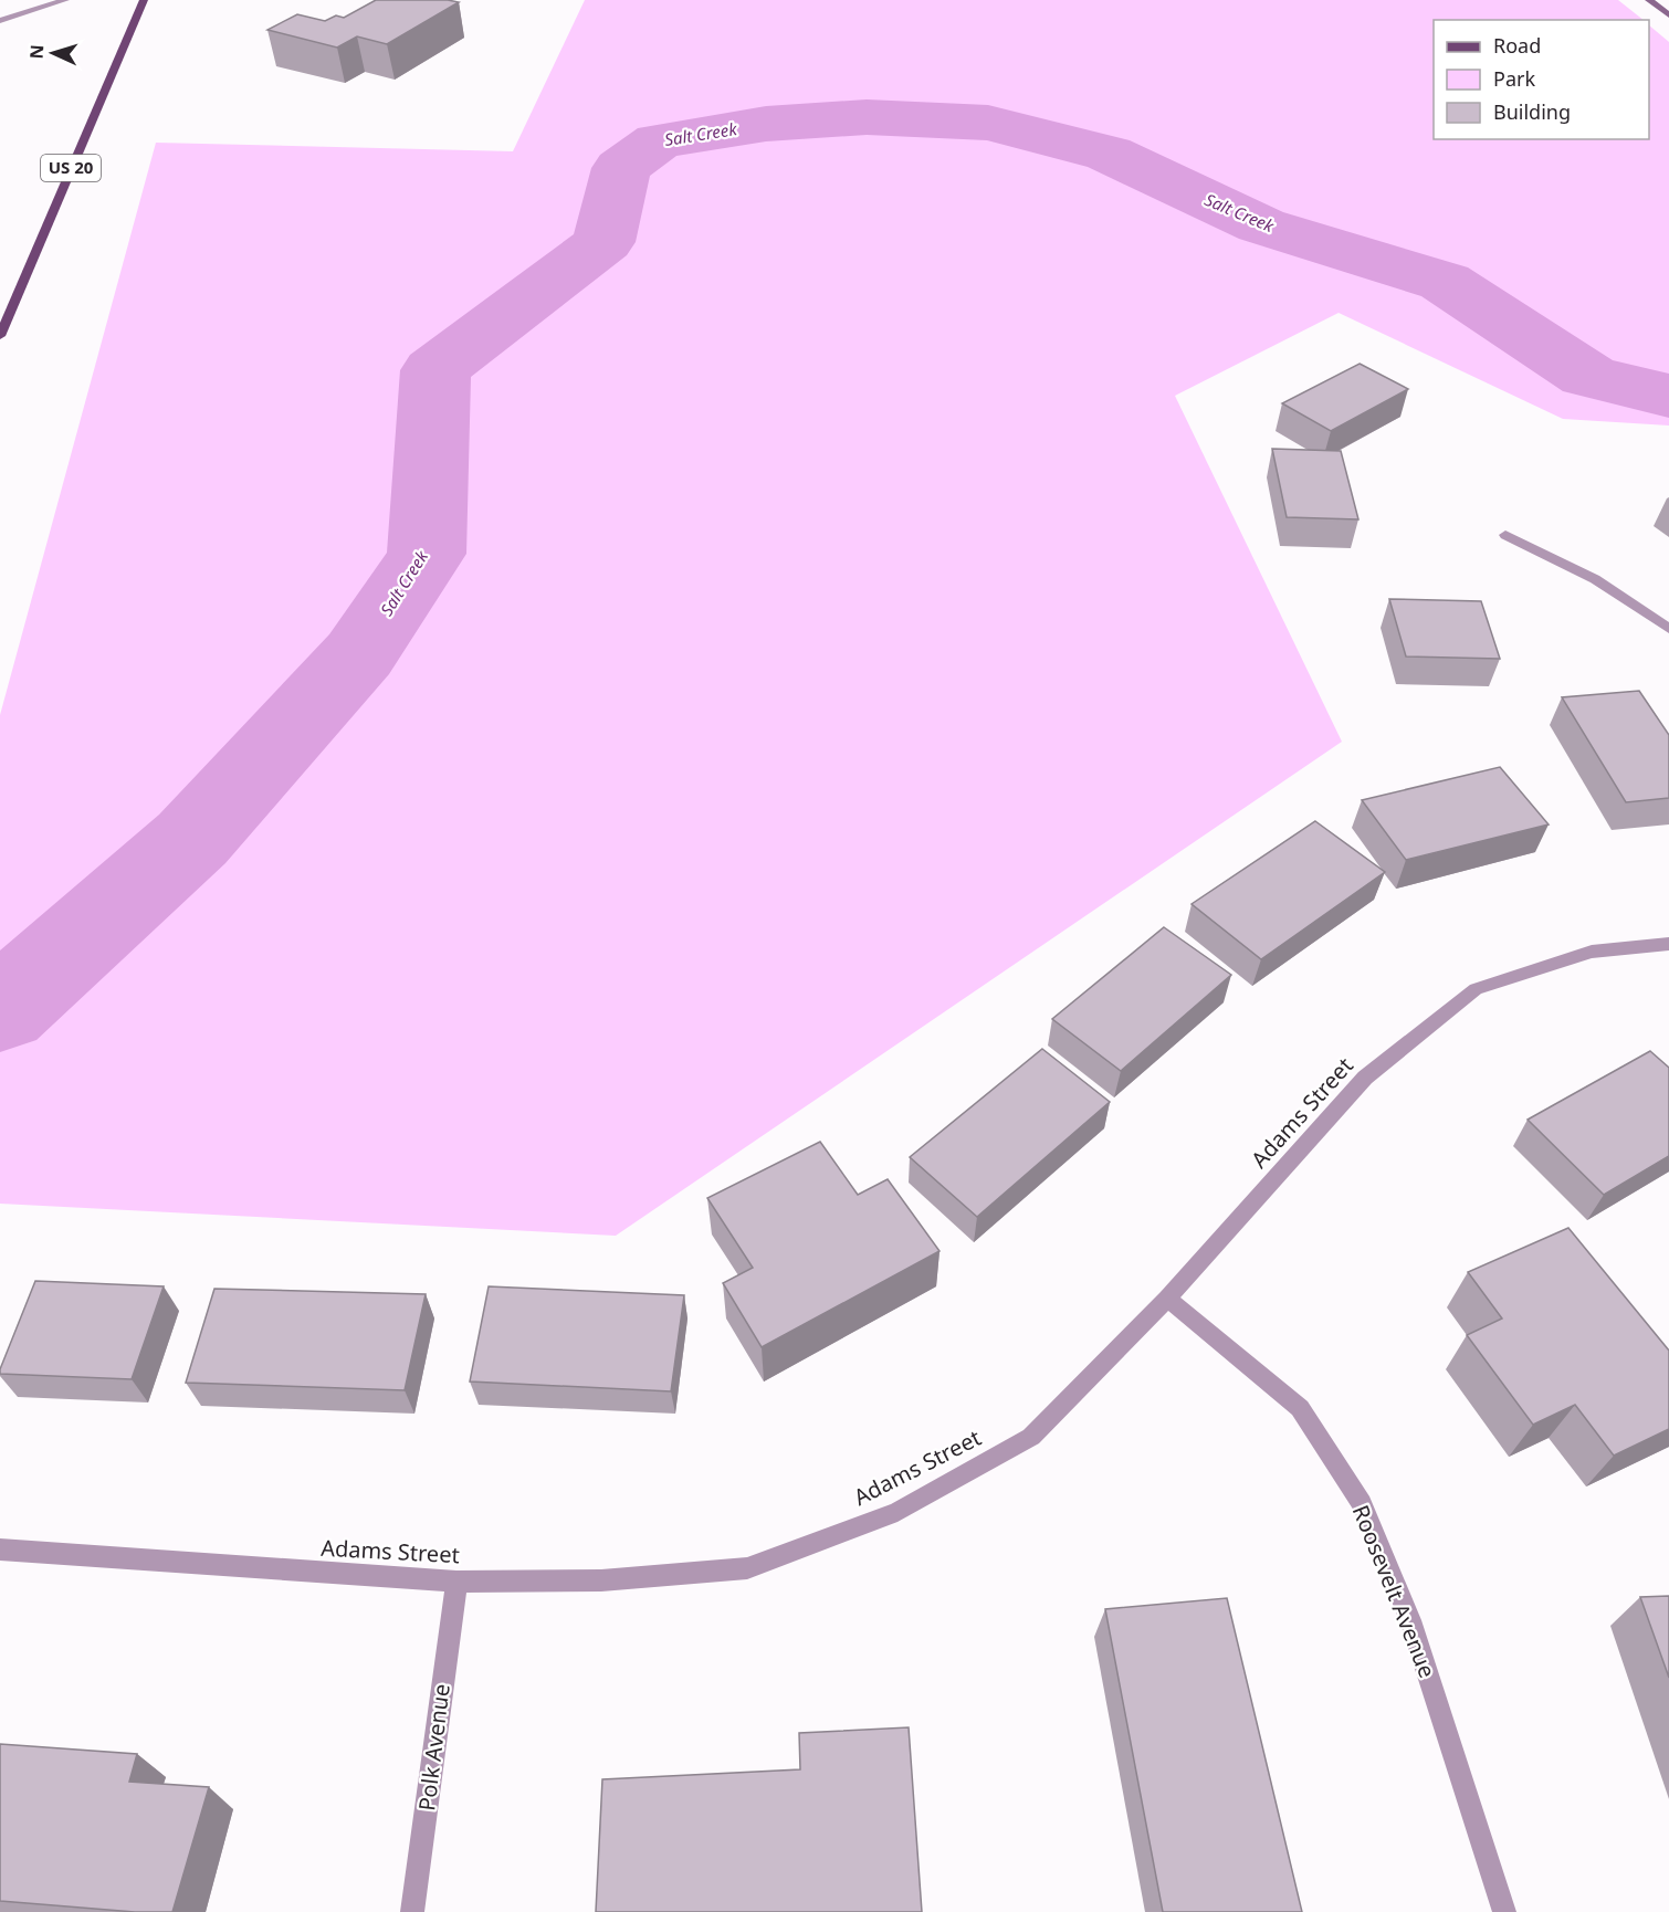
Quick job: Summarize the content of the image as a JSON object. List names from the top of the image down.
{
  "streets": {
    "main road": ["US 20"],
    "street": ["Adams Street", "Roosevelt Avenue", "Polk Avenue"]
  },
  "crossings": [
    ["Adams Street", "Roosevelt Avenue"],
    ["Adams Street", "Polk Avenue"]
  ],
  "water": ["Salt Creek"],
  "legend": ["Road", "Park", "Building"],
  "north": "left"
}
